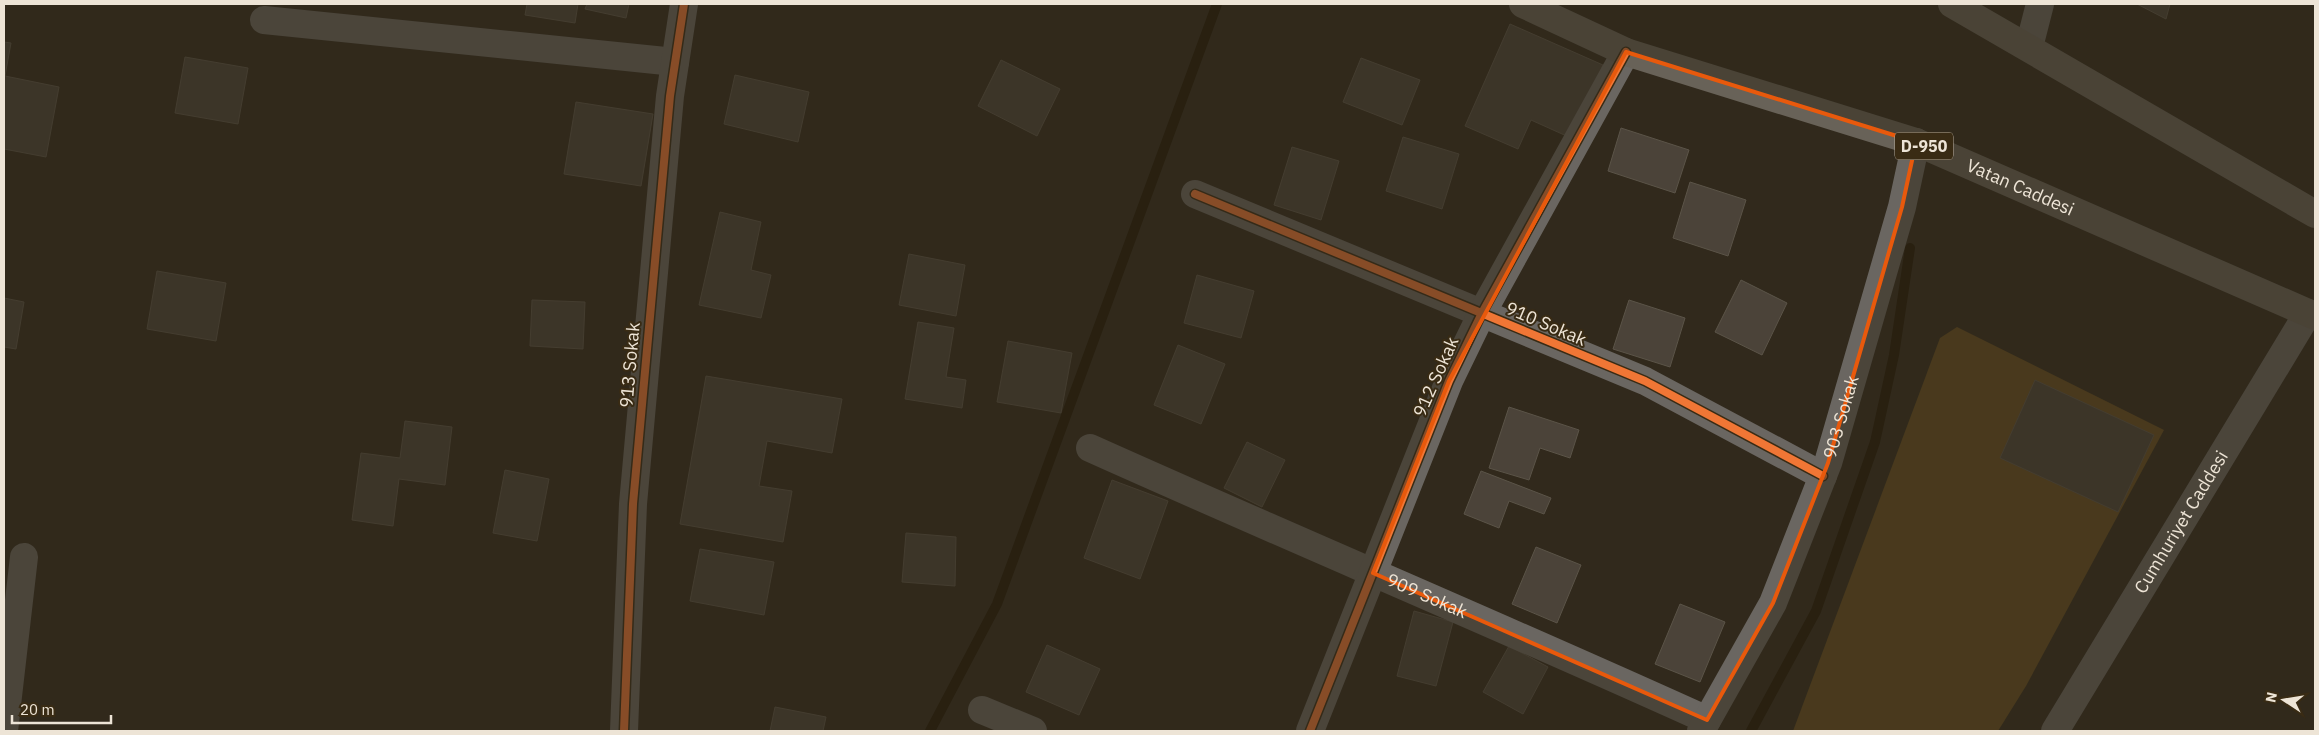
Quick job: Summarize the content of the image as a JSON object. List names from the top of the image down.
{
  "streets": {
    "highway": ["D-950", "Vatan Caddesi"],
    "street": [
      "910 Sokak",
      "913 Sokak",
      "912 Sokak",
      "903 Sokak",
      "Cumhuriyet Caddesi",
      "909 Sokak"
    ]
  },
  "crossings": [
    ["Vatan Caddesi", "912 Sokak"],
    ["Vatan Caddesi", "903 Sokak"],
    ["Vatan Caddesi", "Cumhuriyet Caddesi"],
    ["910 Sokak", "912 Sokak"],
    ["910 Sokak", "903 Sokak"],
    ["912 Sokak", "909 Sokak"],
    ["903 Sokak", "909 Sokak"]
  ],
  "scale_bar": "20 m",
  "north": "left"
}
